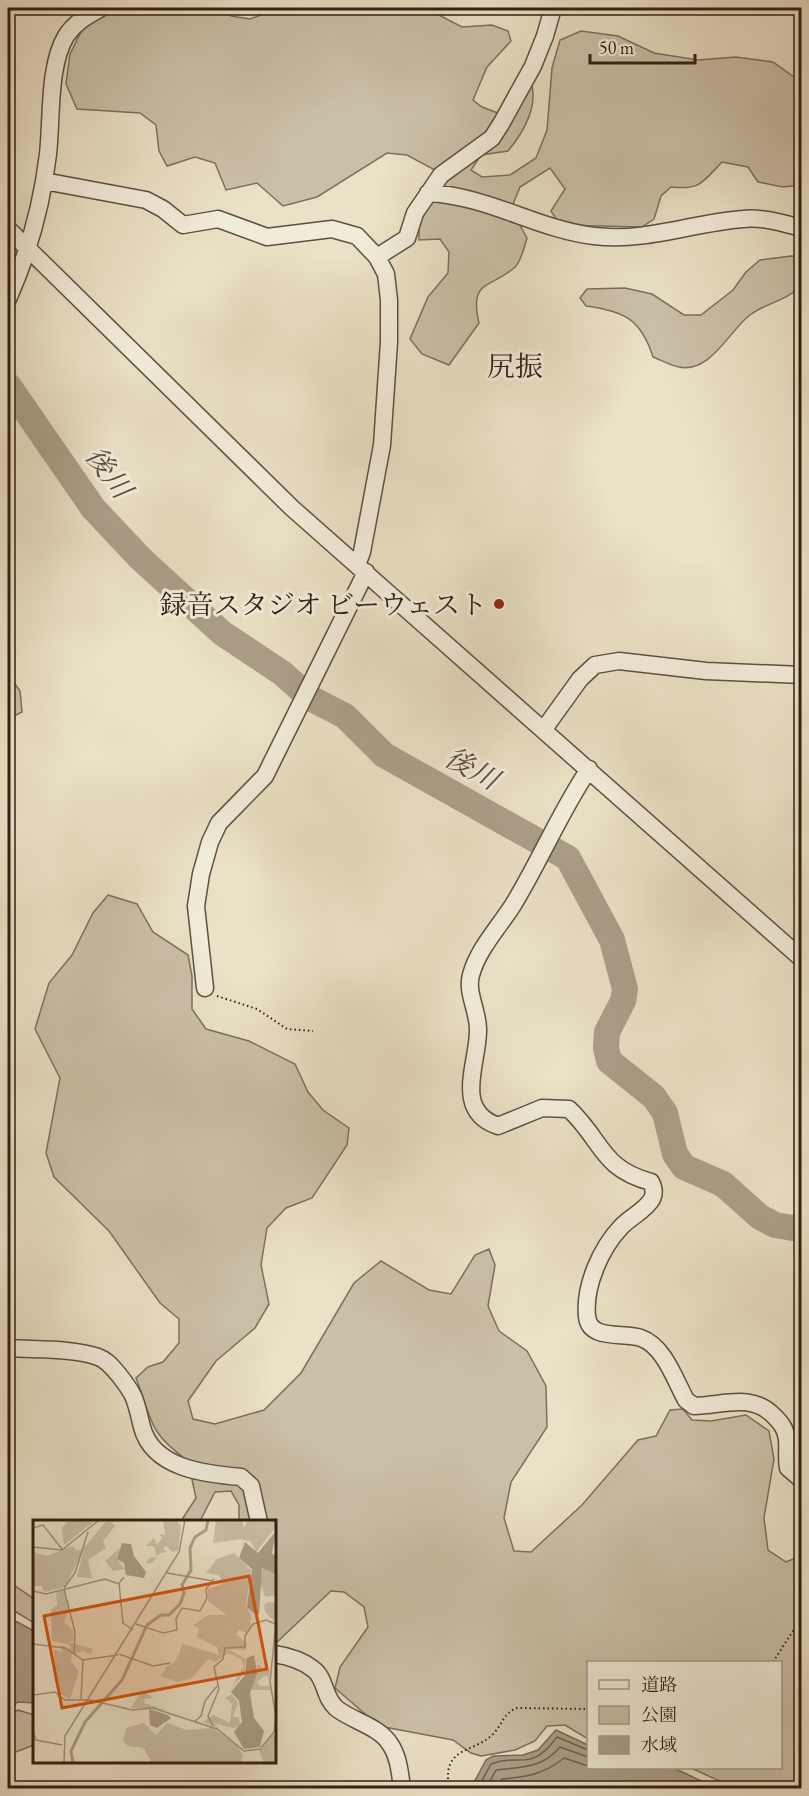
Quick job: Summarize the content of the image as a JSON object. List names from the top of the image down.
{
  "districts": ["尻振"],
  "water": ["後川"],
  "places": ["録音スタジオ ビーウェスト"],
  "legend": ["道路", "公園", "水域"],
  "scale_bar": "50 m"
}
